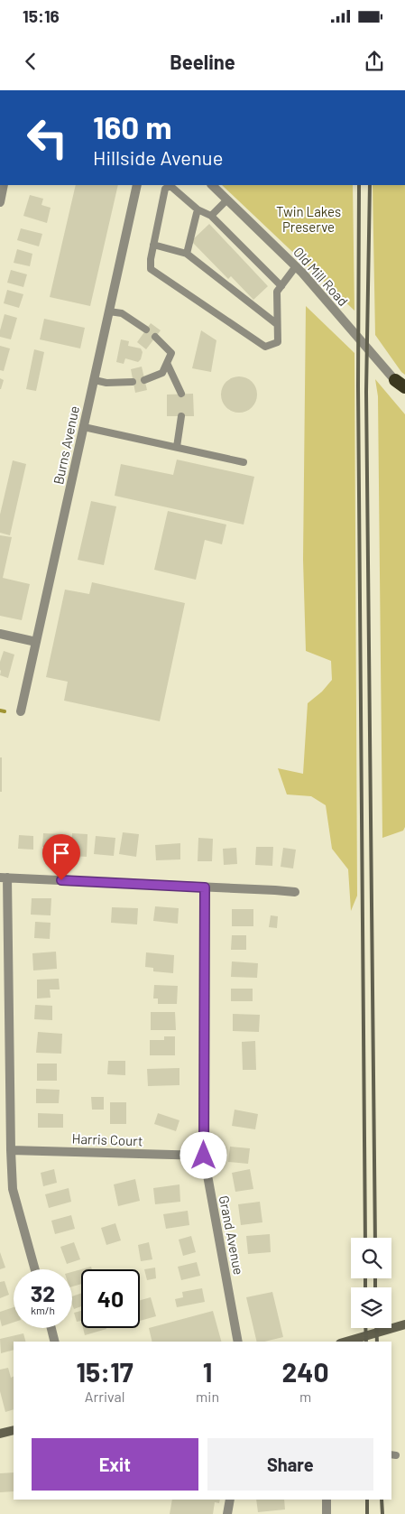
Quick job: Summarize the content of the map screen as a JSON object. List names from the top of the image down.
{
  "streets": {
    "street": [
      "Old Mill Road",
      "Burns Avenue",
      "Harris Court",
      "Grand Avenue"
    ]
  },
  "crossings": [
    ["Harris Court", "Grand Avenue"]
  ],
  "parks": ["Twin Lakes Preserve"],
  "page": {
    "status": "15:16",
    "header": "Beeline",
    "turn": ["160 m", "Hillside Avenue"],
    "speed": "32 km/h",
    "limit": "40",
    "eta": [
      "15:17",
      "Arrival",
      "1",
      "min",
      "240",
      "m"
    ],
    "buttons": ["Exit", "Share"]
  }
}
